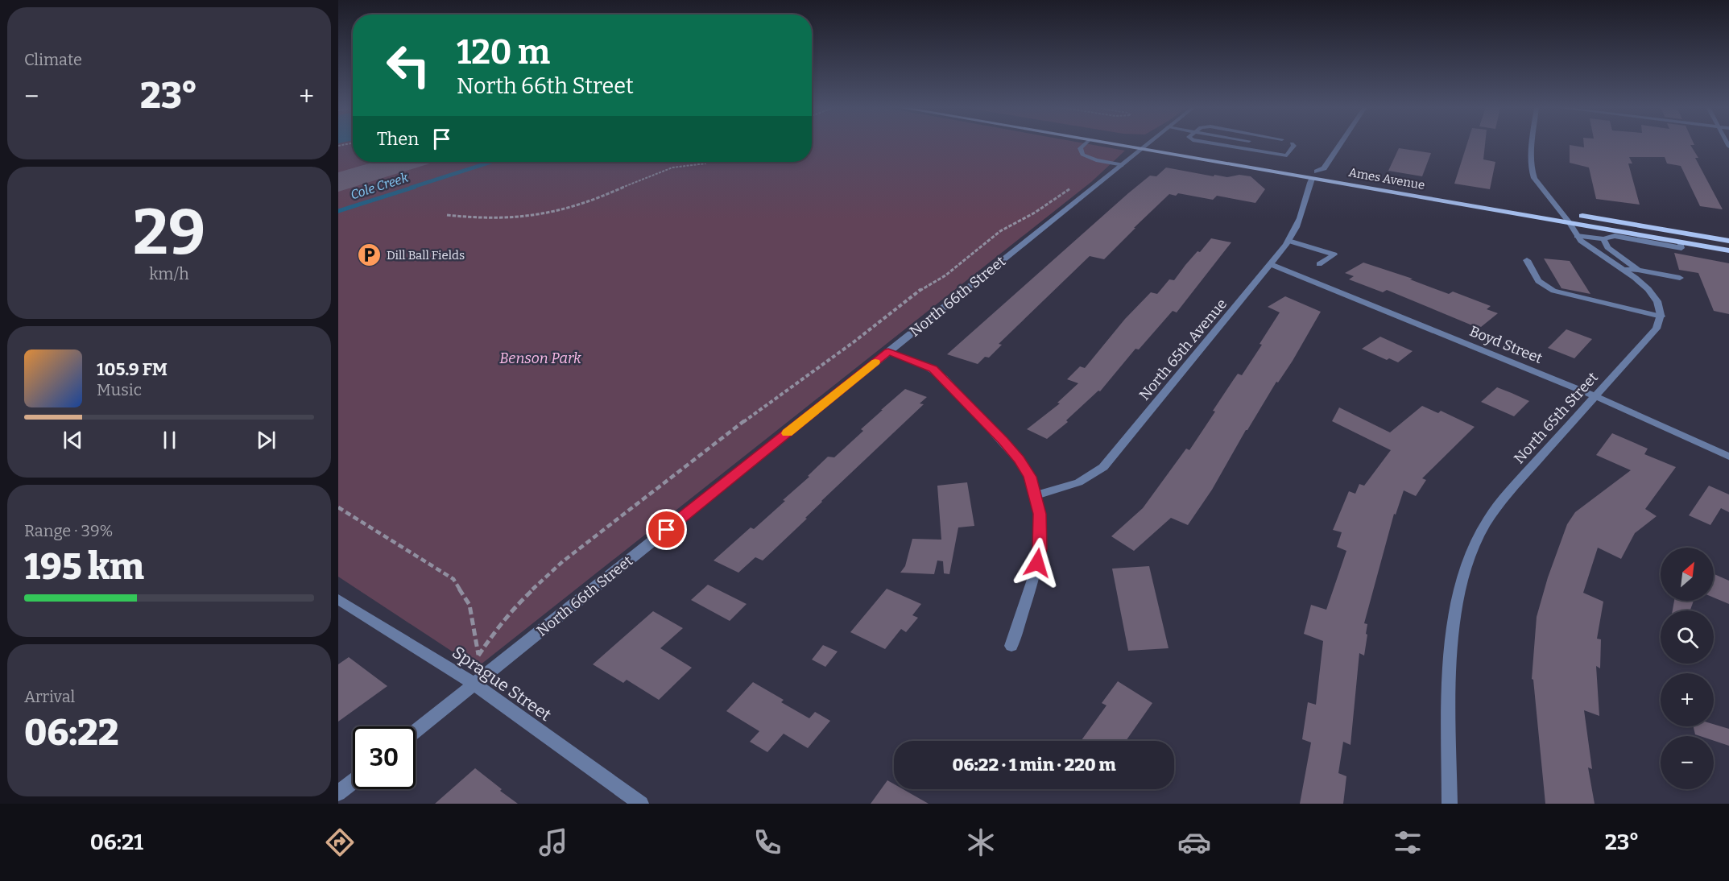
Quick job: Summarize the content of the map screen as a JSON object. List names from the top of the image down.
{
  "streets": {
    "main road": ["Ames Avenue"],
    "street": [
      "North 66th Street",
      "Boyd Street",
      "North 65th Avenue",
      "North 65th Street",
      "Sprague Street"
    ]
  },
  "crossings": [
    ["Ames Avenue", "North 66th Street"],
    ["Ames Avenue", "North 65th Avenue"],
    ["North 66th Street", "Sprague Street"],
    ["Boyd Street", "North 65th Avenue"],
    ["Boyd Street", "North 65th Street"]
  ],
  "water": ["Cole Creek"],
  "parks": ["Benson Park"],
  "places": {
    "parking": ["Dill Ball Fields"]
  },
  "north": "top right",
  "page": {
    "tile": [
      "Climate",
      ["29", "km/h"],
      ["Range · 39%", "195 km"],
      ["Arrival", "06:22"]
    ],
    "turn": ["120 m", "North 66th Street"],
    "heat": ["−", "23°", "+"],
    "then": "Then",
    "song": ["105.9 FM", "Music"],
    "map_buttons": ["+", "−"],
    "limit": "30",
    "trip": "06:22 · 1 min · 220 m",
    "tabs": ["06:21", "23°"]
  }
}
